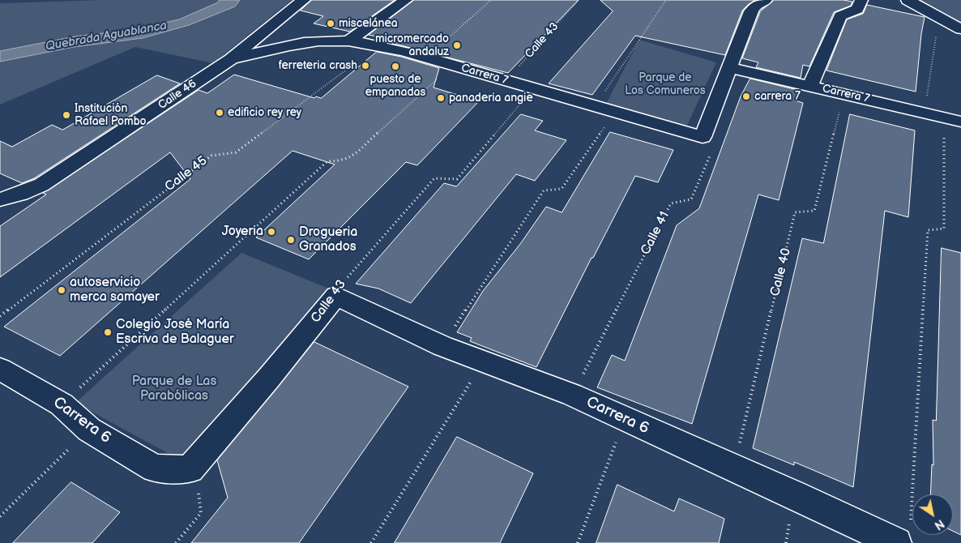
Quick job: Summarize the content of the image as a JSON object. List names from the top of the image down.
{
  "streets": {
    "street": [
      "Calle 43",
      "Carrera 7",
      "Calle 46",
      "Carrera 6"
    ],
    "path": ["Calle 45", "Calle 41", "Calle 40"]
  },
  "crossings": [
    ["Calle 43", "Carrera 7"],
    ["Calle 43", "Carrera 6"],
    ["Carrera 7", "Calle 46"],
    ["Carrera 7", "Calle 45"],
    ["Carrera 7", "Calle 41"],
    ["Carrera 7", "Calle 40"],
    ["Calle 41", "Carrera 6"],
    ["Calle 40", "Carrera 6"]
  ],
  "water": ["Quebrada Aguablanca"],
  "parks": ["Parque de Los Comuneros", "Parque de Las Parabólicas"],
  "places": [
    "miscelánea",
    "micromercado andaluz",
    "ferreteria crash",
    "puesto de empanadas",
    "carrera 7",
    "panaderia angie",
    "edificio rey rey",
    "Institución Rafael Pombo",
    "Joyeria",
    "Drogueria Granados",
    "autoservicio merca samayer",
    "Colegio José María Escriva de Balaguer"
  ],
  "north": "bottom right"
}
